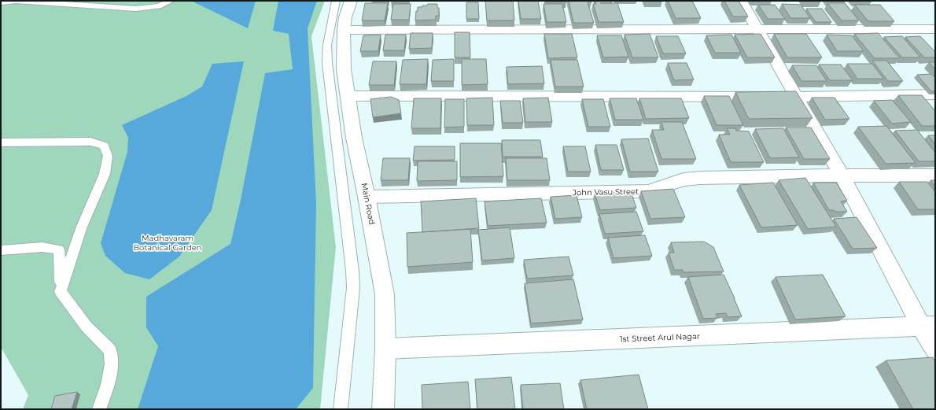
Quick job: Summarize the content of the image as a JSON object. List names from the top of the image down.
{
  "streets": {
    "street": ["John Vasu Street", "Main Road", "1st Street Arul Nagar"]
  },
  "crossings": [
    ["John Vasu Street", "Main Road"],
    ["Main Road", "1st Street Arul Nagar"]
  ],
  "parks": ["Madhavaram Botanical Garden"]
}
